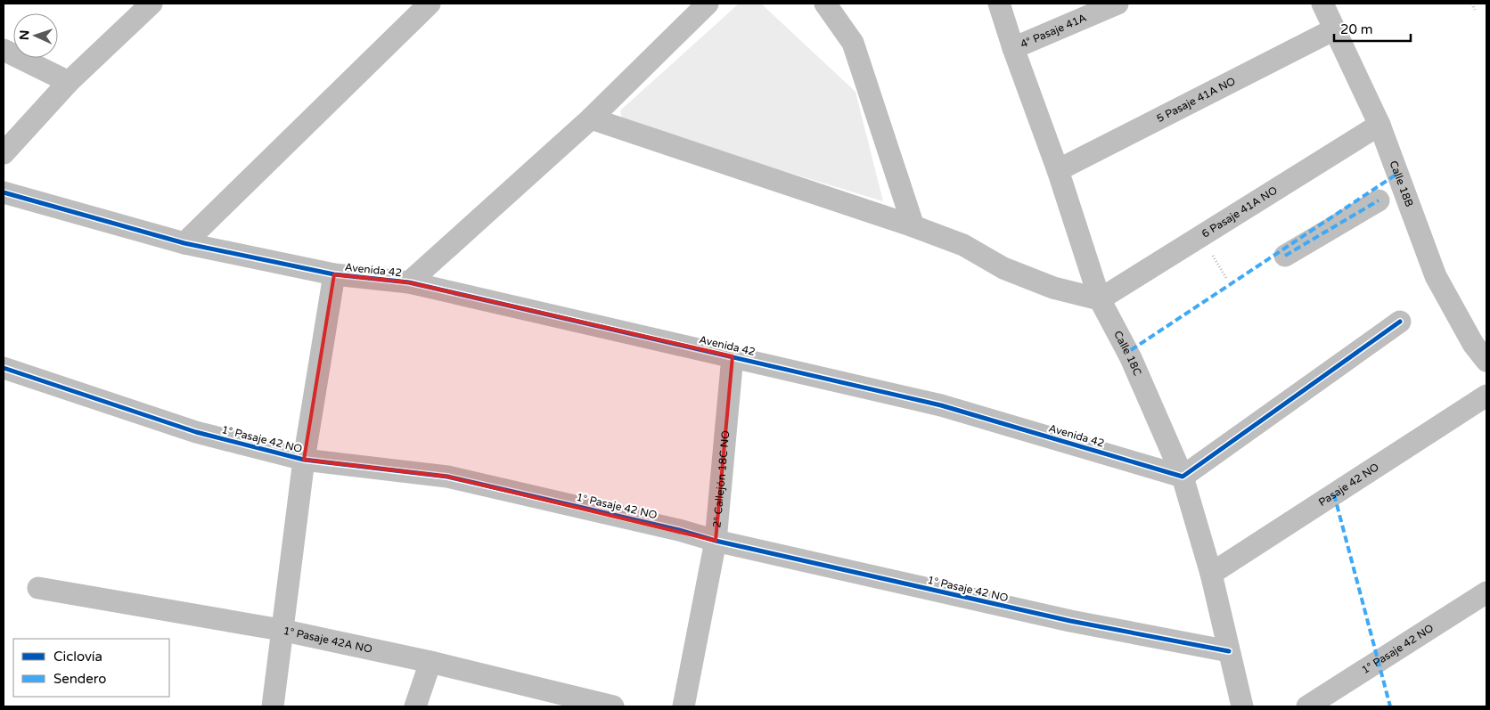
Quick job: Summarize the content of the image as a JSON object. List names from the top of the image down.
{
  "streets": {
    "street": [
      "4° Pasaje 41A",
      "5 Pasaje 41A NO",
      "Calle 18B",
      "6 Pasaje 41A NO",
      "Avenida 42",
      "Calle 18C",
      "1° Pasaje 42 NO",
      "2° Callejón 18C NO",
      "Pasaje 42 NO",
      "1° Pasaje 42A NO"
    ]
  },
  "crossings": [
    ["4° Pasaje 41A", "Calle 18C"],
    ["5 Pasaje 41A NO", "Calle 18B"],
    ["5 Pasaje 41A NO", "Calle 18C"],
    ["Calle 18B", "6 Pasaje 41A NO"],
    ["6 Pasaje 41A NO", "Calle 18C"],
    ["Avenida 42", "Calle 18C"],
    ["Avenida 42", "2° Callejón 18C NO"],
    ["Calle 18C", "1° Pasaje 42 NO"],
    ["Calle 18C", "Pasaje 42 NO"],
    ["1° Pasaje 42 NO", "2° Callejón 18C NO"]
  ],
  "legend": ["Ciclovía", "Sendero"],
  "scale_bar": "20 m",
  "north": "left"
}
